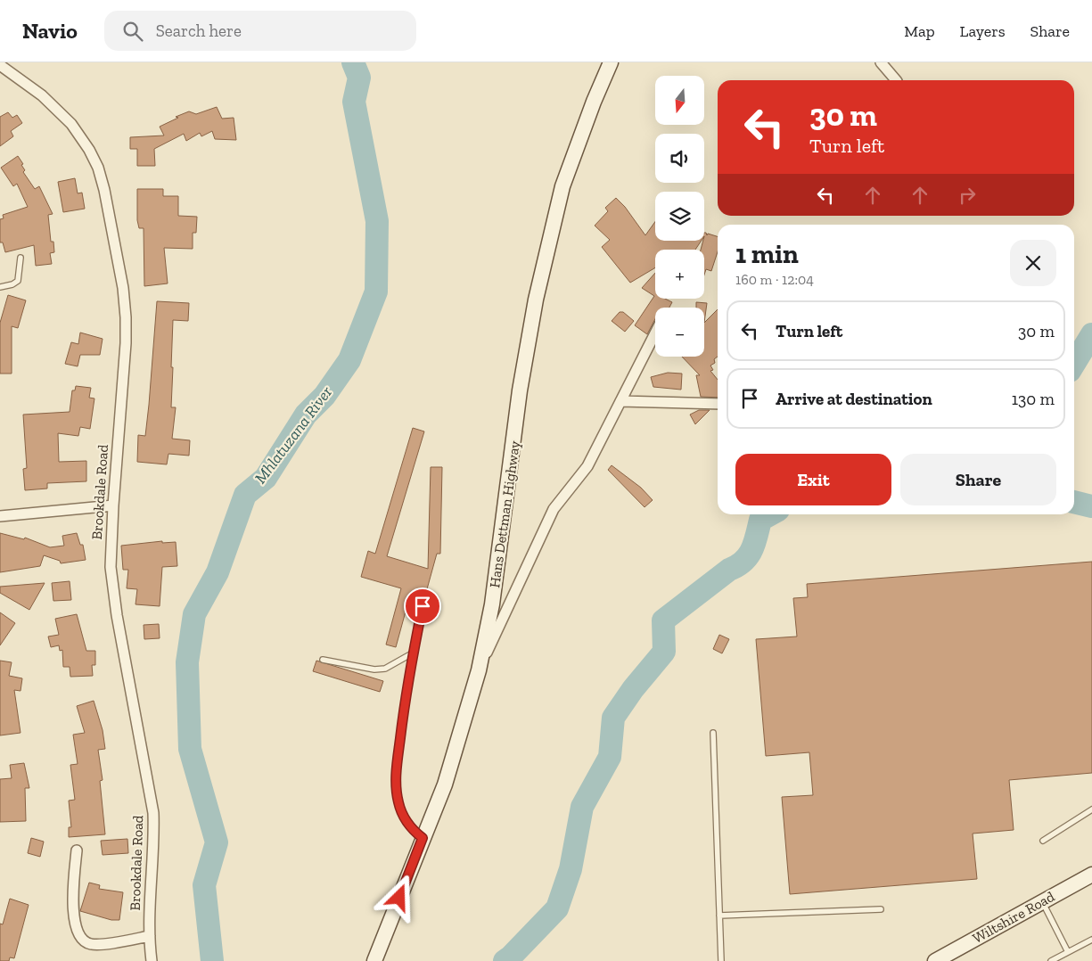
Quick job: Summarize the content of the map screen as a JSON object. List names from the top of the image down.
{
  "streets": {
    "street": ["Brookdale Road", "Hans Dettman Highway", "Wiltshire Road"]
  },
  "water": ["Mhlatuzana River"],
  "north": "bottom",
  "page": {
    "header": "Navio",
    "search": "Search here",
    "nav": ["Map", "Layers", "Share"],
    "map_buttons": ["+", "−"],
    "turn": ["30 m", "Turn left"],
    "heading": ["1 min", "160 m · 12:04"],
    "list": [
      {
        "name": "Turn left",
        "value": "30 m"
      },
      {
        "name": "Arrive at destination",
        "value": "130 m"
      }
    ],
    "buttons": ["Exit", "Share"]
  }
}
